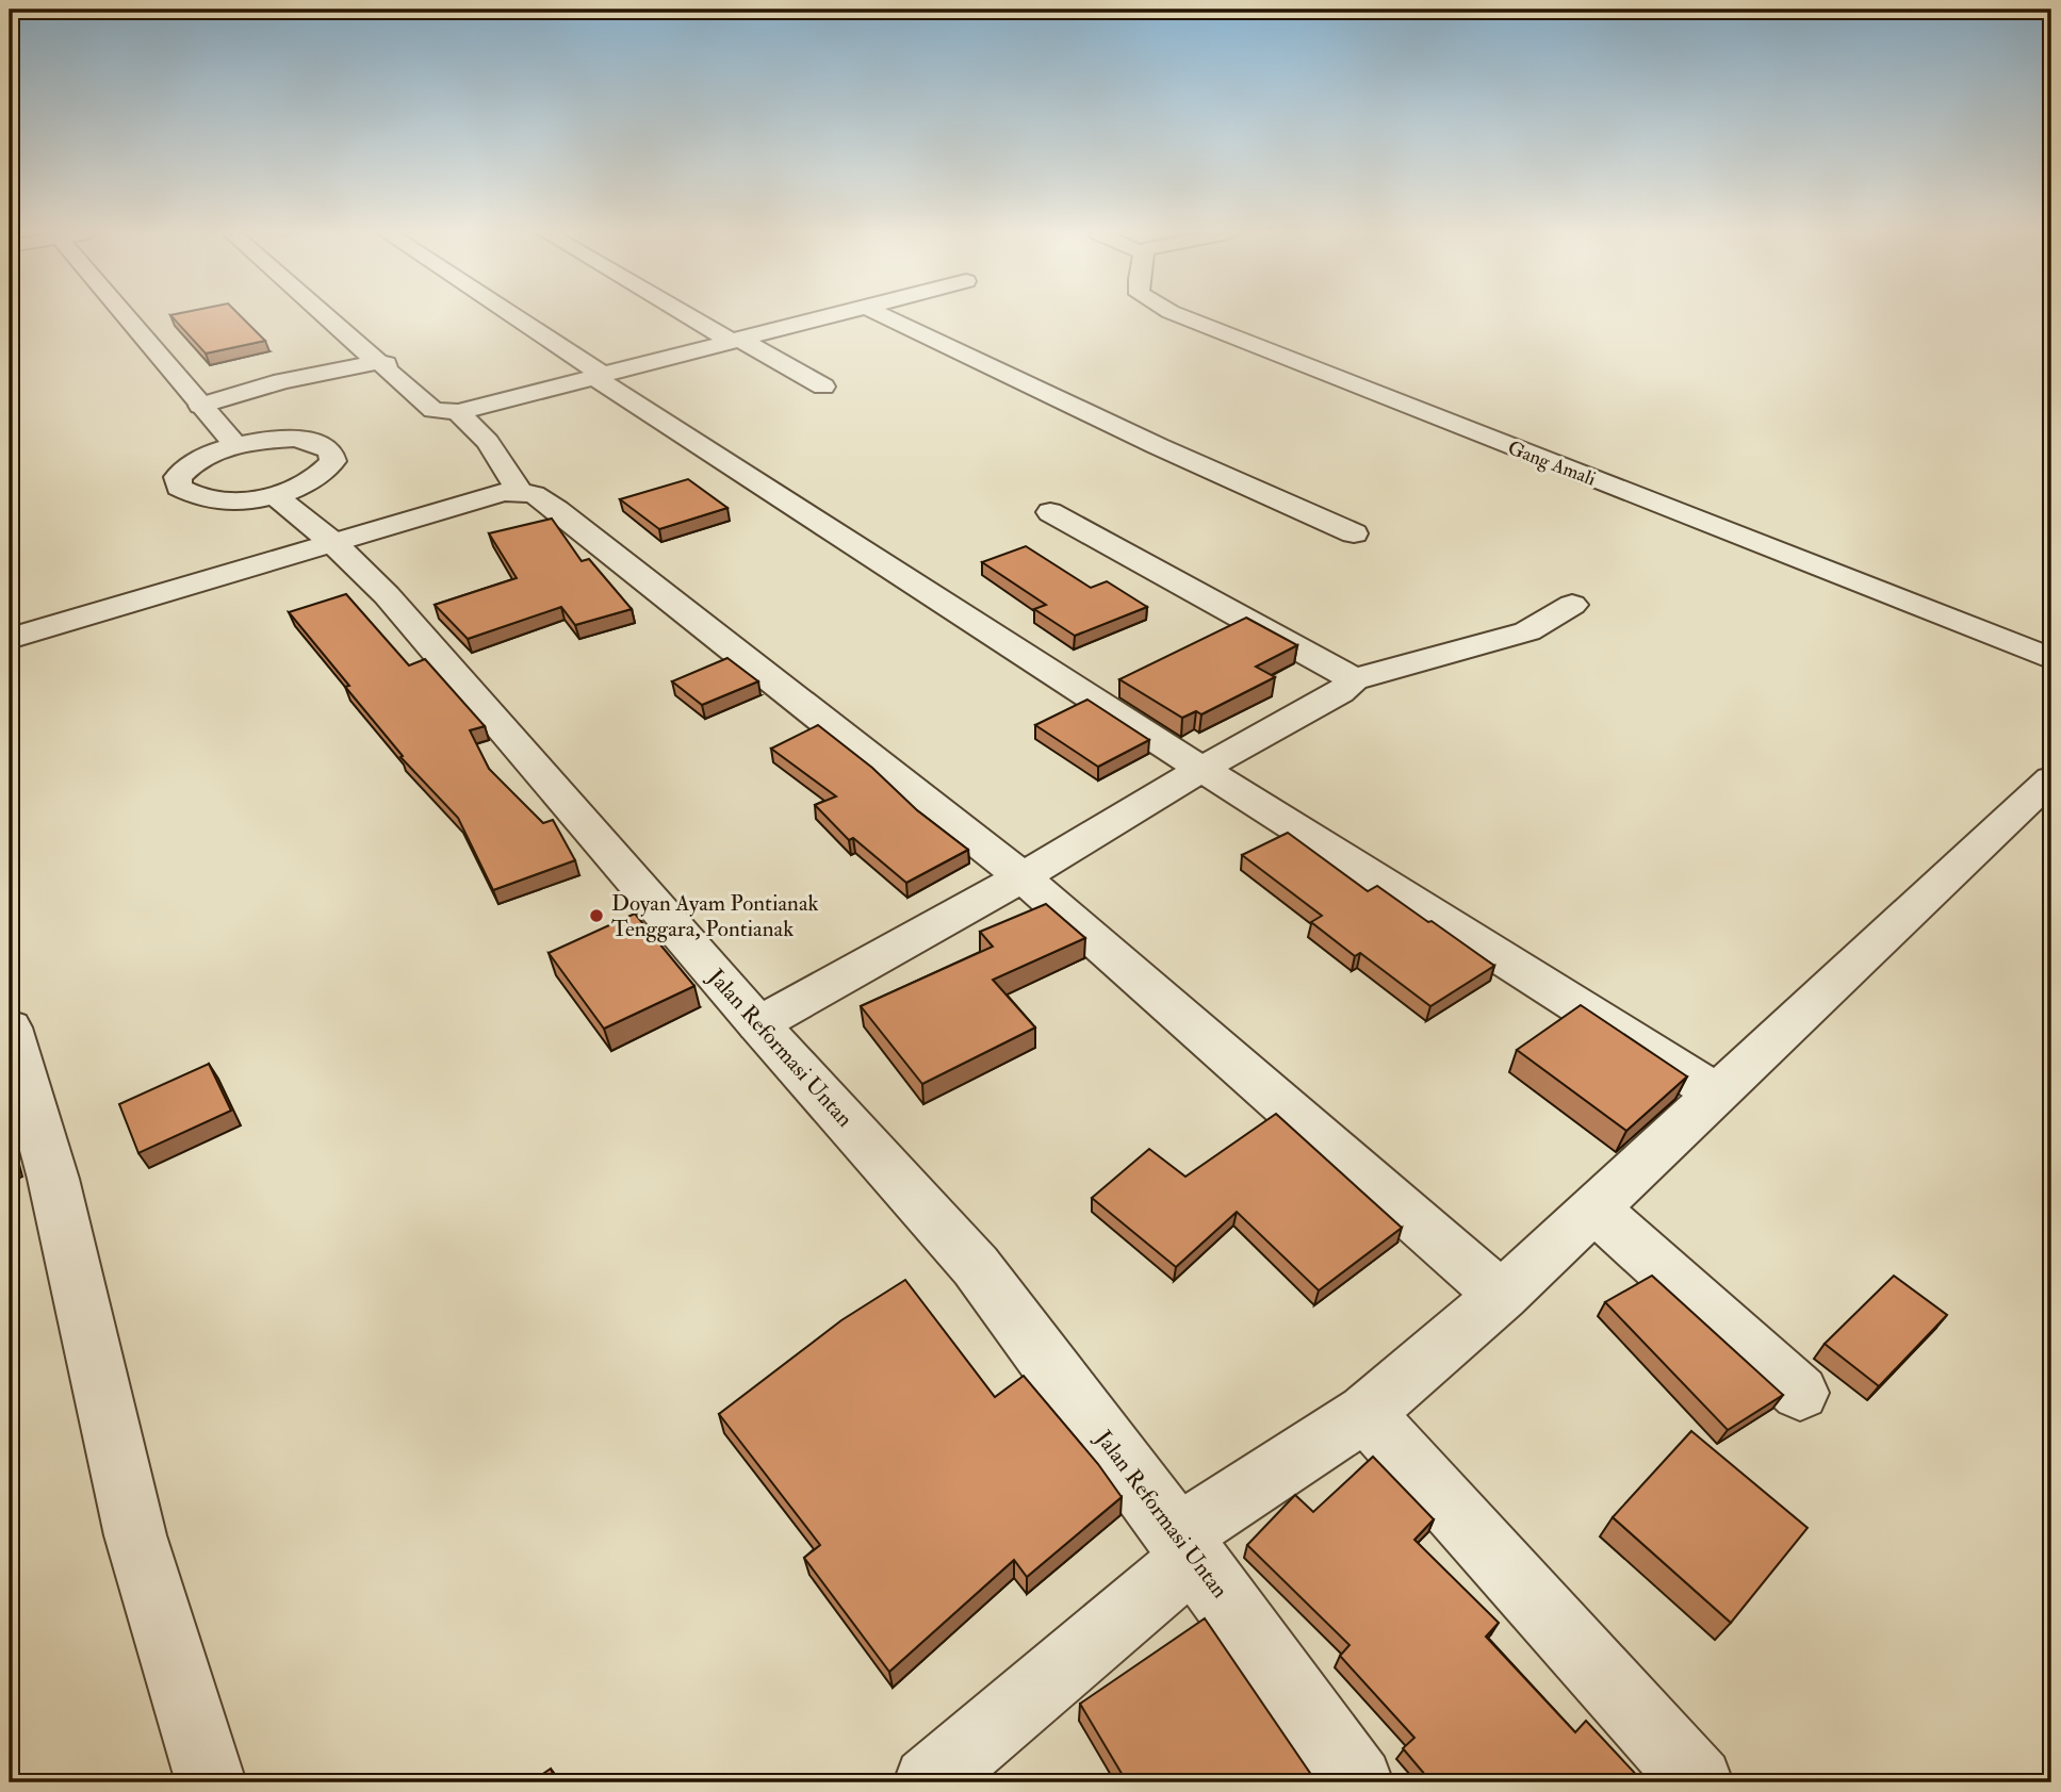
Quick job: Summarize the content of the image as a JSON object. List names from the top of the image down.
{
  "streets": {
    "street": ["Gang Amali", "Jalan Reformasi Untan"]
  },
  "places": ["Doyan Ayam Pontianak Tenggara, Pontianak"]
}
